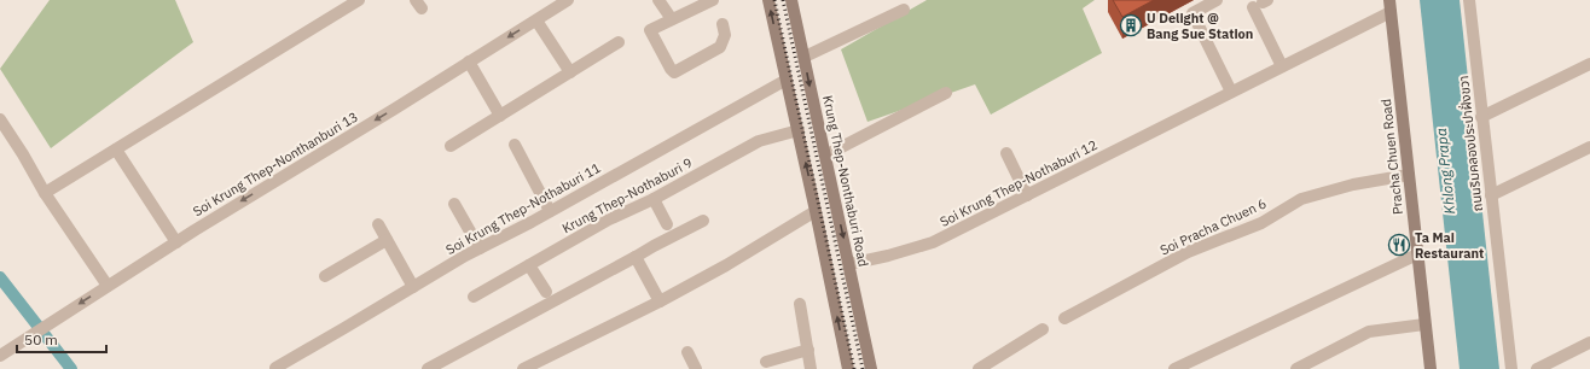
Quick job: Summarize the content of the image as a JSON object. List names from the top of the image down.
{
  "streets": {
    "main road": ["Pracha Chuen Road", "Krung Thep-Nonthaburi Road"],
    "street": [
      "ถนนริมคลองประปาฝั่งขวา",
      "Soi Krung Thep-Nonthanburi 13",
      "Soi Krung Thep-Nothaburi 12",
      "Krung Thep-Nothaburi 9",
      "Soi Krung Thep-Nothaburi 11",
      "Soi Pracha Chuen 6"
    ]
  },
  "crossings": [
    ["Pracha Chuen Road", "Soi Krung Thep-Nothaburi 12"],
    ["Pracha Chuen Road", "Soi Pracha Chuen 6"],
    ["Krung Thep-Nonthaburi Road", "Soi Krung Thep-Nothaburi 12"]
  ],
  "water": ["Khlong Prapa"],
  "places": {
    "building": ["U Delight @ Bang Sue Station"],
    "restaurant": ["Ta Mai Restaurant"]
  },
  "scale_bar": "50 m"
}
